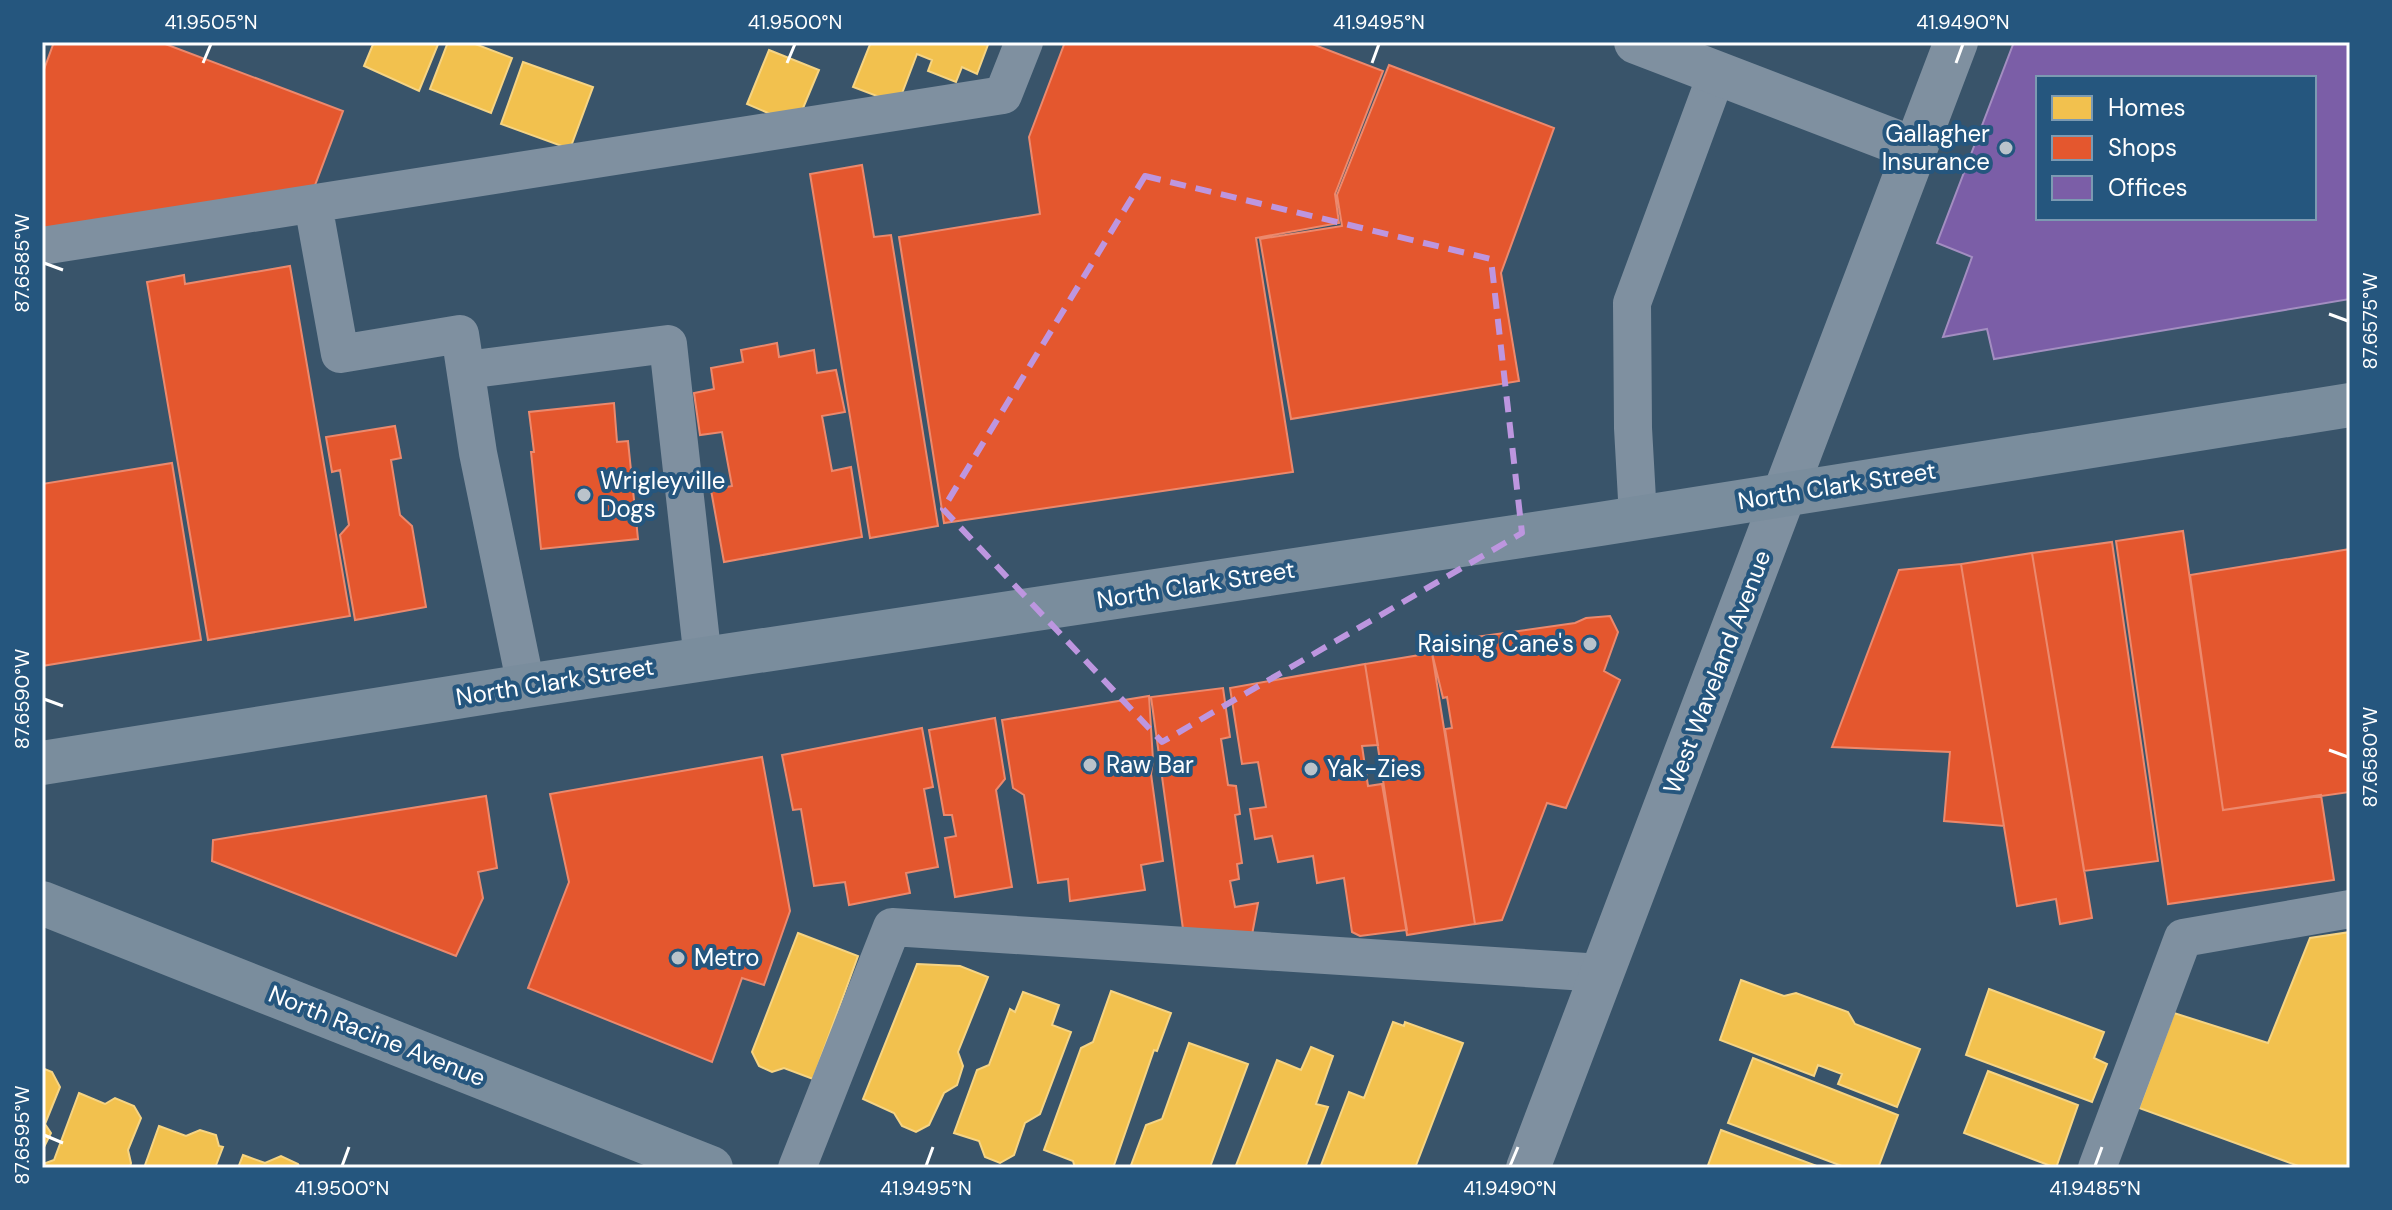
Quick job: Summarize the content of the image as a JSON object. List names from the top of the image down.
{
  "streets": {
    "main road": ["North Clark Street", "North Racine Avenue"],
    "street": ["West Waveland Avenue"]
  },
  "crossings": [
    ["North Clark Street", "West Waveland Avenue"]
  ],
  "places": [
    "Gallagher Insurance",
    "Wrigleyville Dogs",
    "Raising Cane's",
    "Raw Bar",
    "Yak-Zies",
    "Metro"
  ],
  "legend": ["Homes", "Shops", "Offices"],
  "coordinates": [
    "41.9505°N",
    "41.9500°N",
    "41.9495°N",
    "41.9490°N",
    "87.6585°W",
    "87.6575°W",
    "87.6590°W",
    "87.6580°W",
    "87.6595°W",
    "41.9485°N"
  ]
}
